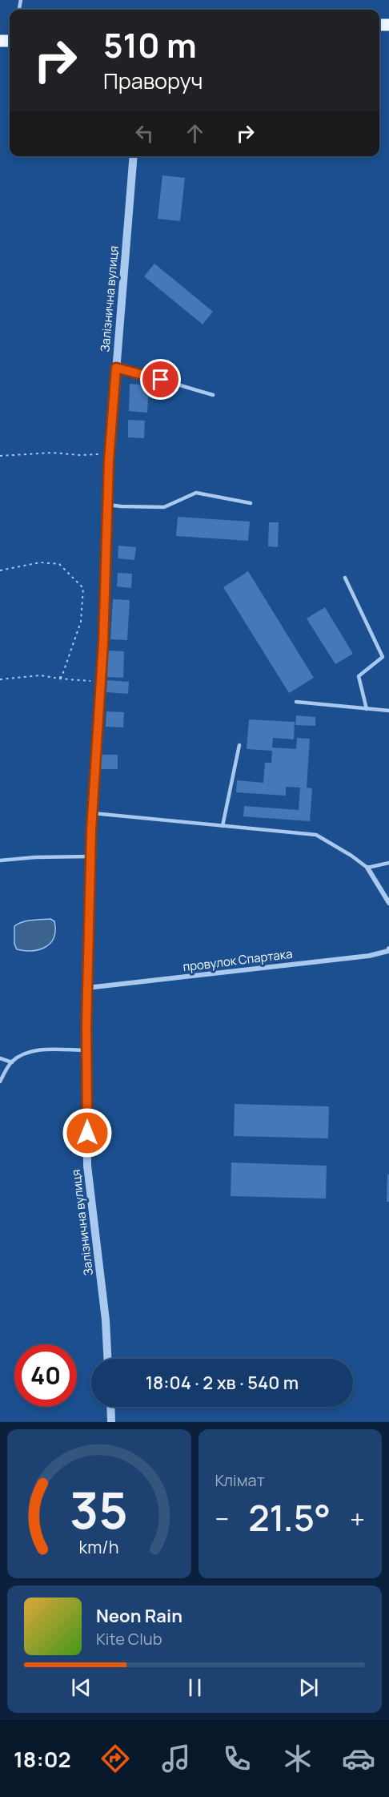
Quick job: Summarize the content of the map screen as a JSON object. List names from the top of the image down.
{
  "streets": {
    "street": ["Залізнична вулиця", "провулок Спартака"]
  },
  "crossings": [
    ["Залізнична вулиця", "провулок Спартака"]
  ],
  "page": {
    "turn": ["510 m", "Праворуч"],
    "limit": "40",
    "trip": "18:04 · 2 хв · 540 m",
    "tile": "Клімат",
    "heat": ["−", "21.5°", "+"],
    "song": ["Neon Rain", "Kite Club"],
    "tabs": "18:02",
    "gauge": ["35", "km/h"]
  }
}
